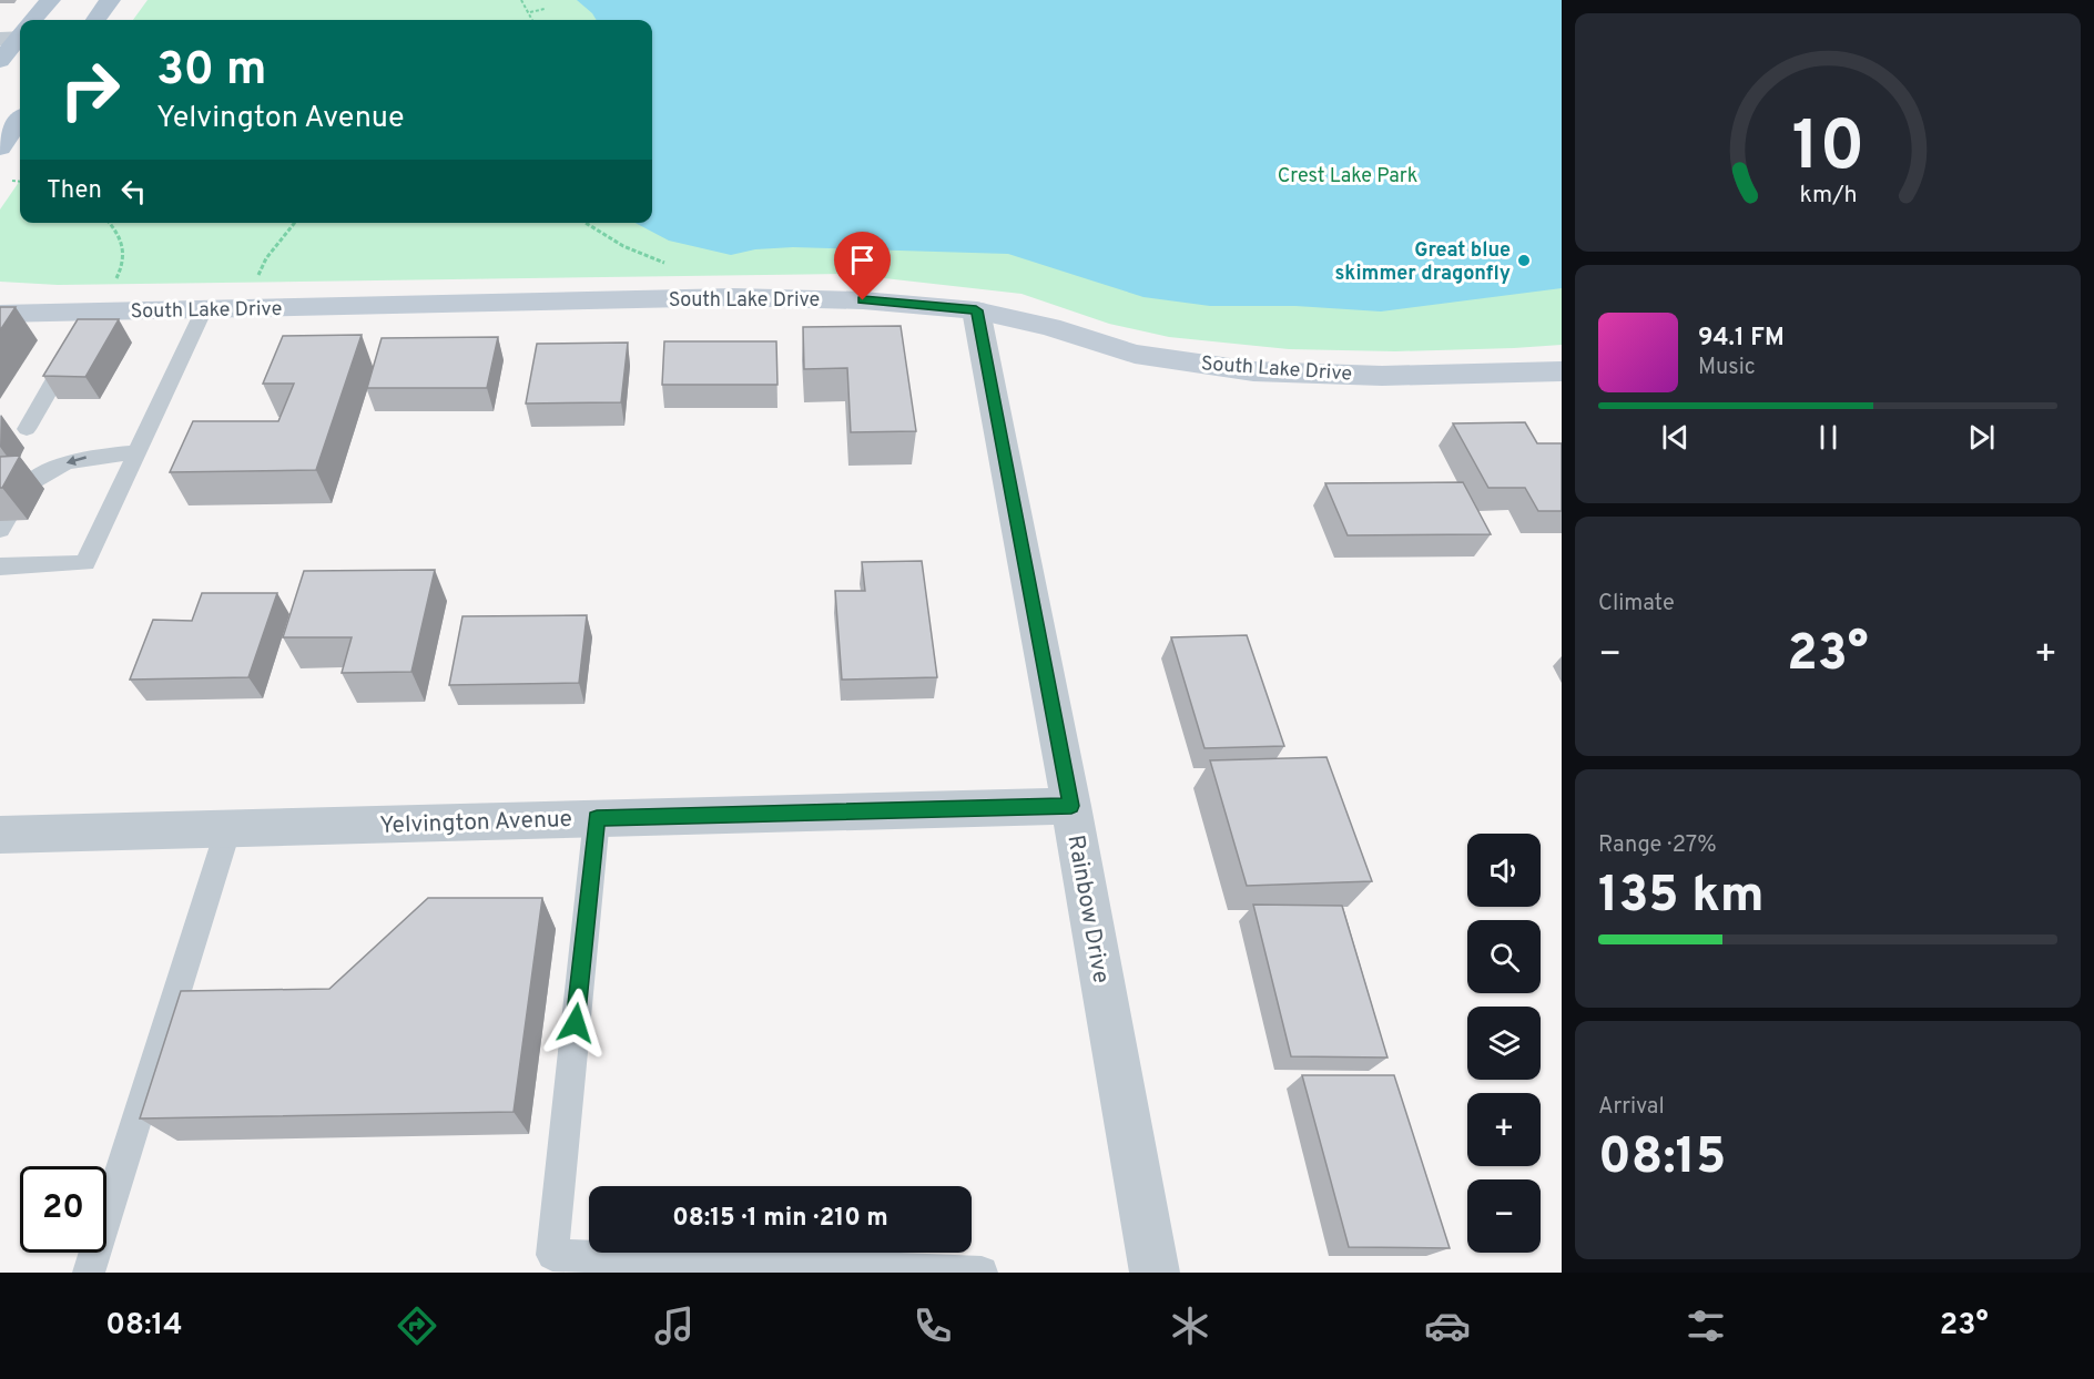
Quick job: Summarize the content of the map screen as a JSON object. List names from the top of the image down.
{
  "streets": {
    "street": ["South Lake Drive", "Yelvington Avenue", "Rainbow Drive"]
  },
  "crossings": [
    ["South Lake Drive", "Rainbow Drive"],
    ["Yelvington Avenue", "Rainbow Drive"]
  ],
  "parks": ["Crest Lake Park"],
  "places": ["Great blue skimmer dragonfly"],
  "page": {
    "turn": ["30 m", "Yelvington Avenue"],
    "then": "Then",
    "song": ["94.1 FM", "Music"],
    "tile": [
      "Climate",
      ["Range · 27%", "135 km"],
      ["Arrival", "08:15"]
    ],
    "heat": ["−", "23°", "+"],
    "map_buttons": ["+", "−"],
    "limit": "20",
    "trip": "08:15 · 1 min · 210 m",
    "tabs": ["08:14", "23°"],
    "gauge": ["10", "km/h"]
  }
}
